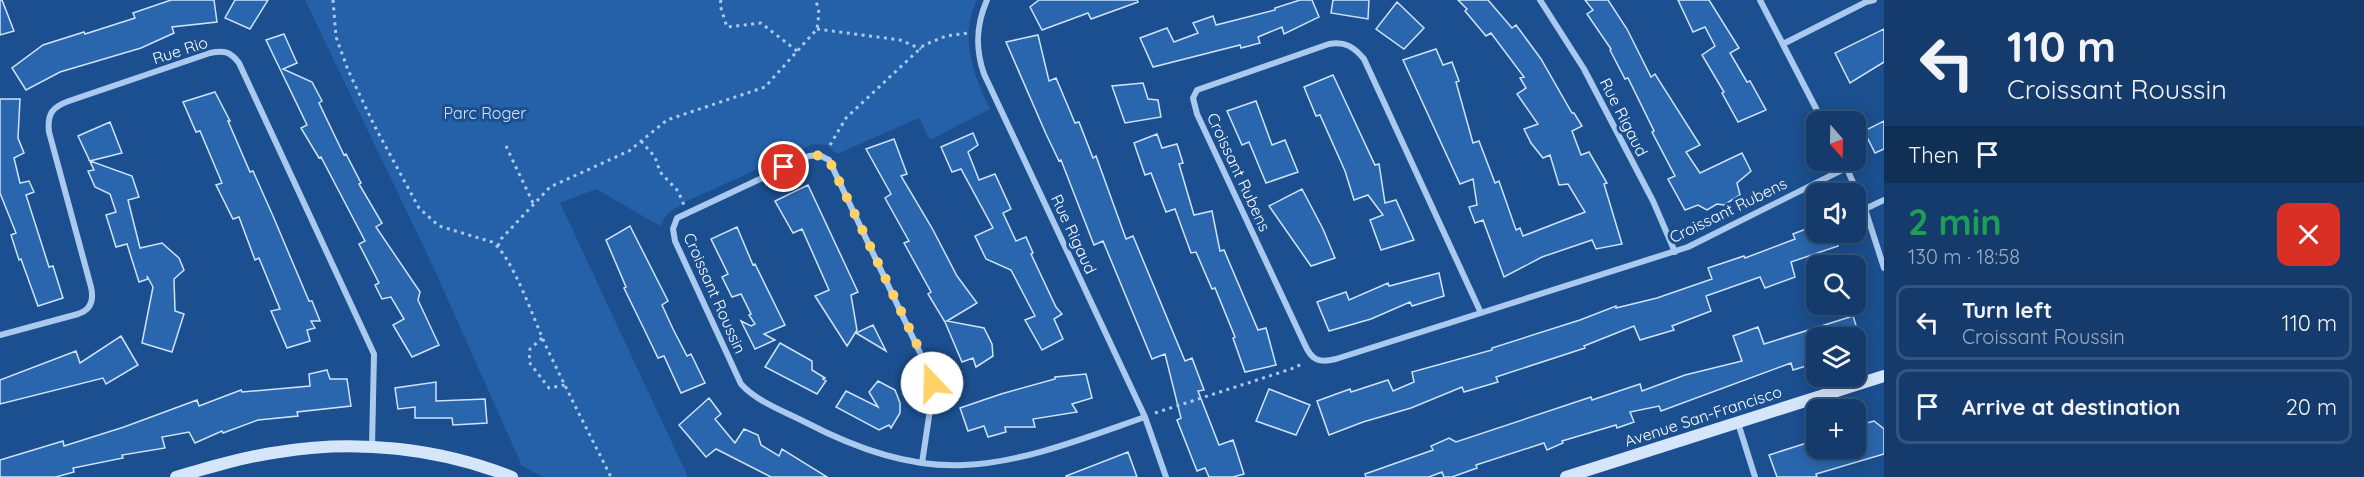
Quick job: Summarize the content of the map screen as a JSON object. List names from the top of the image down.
{
  "streets": {
    "street": [
      "Rue Rio",
      "Rue Rigaud",
      "Croissant Rubens",
      "Croissant Roussin",
      "Avenue San-Francisco"
    ]
  },
  "crossings": [
    ["Rue Rigaud", "Croissant Rubens"],
    ["Rue Rigaud", "Croissant Roussin"]
  ],
  "parks": ["Parc Roger"],
  "north": "bottom",
  "page": {
    "turn": ["110 m", "Croissant Roussin"],
    "map_buttons": "+",
    "then": "Then",
    "heading": ["2 min", "130 m · 18:58"],
    "list": [
      {
        "name": "Turn left",
        "note": "Croissant Roussin",
        "value": "110 m"
      },
      {
        "name": "Arrive at destination",
        "value": "20 m"
      }
    ]
  }
}
